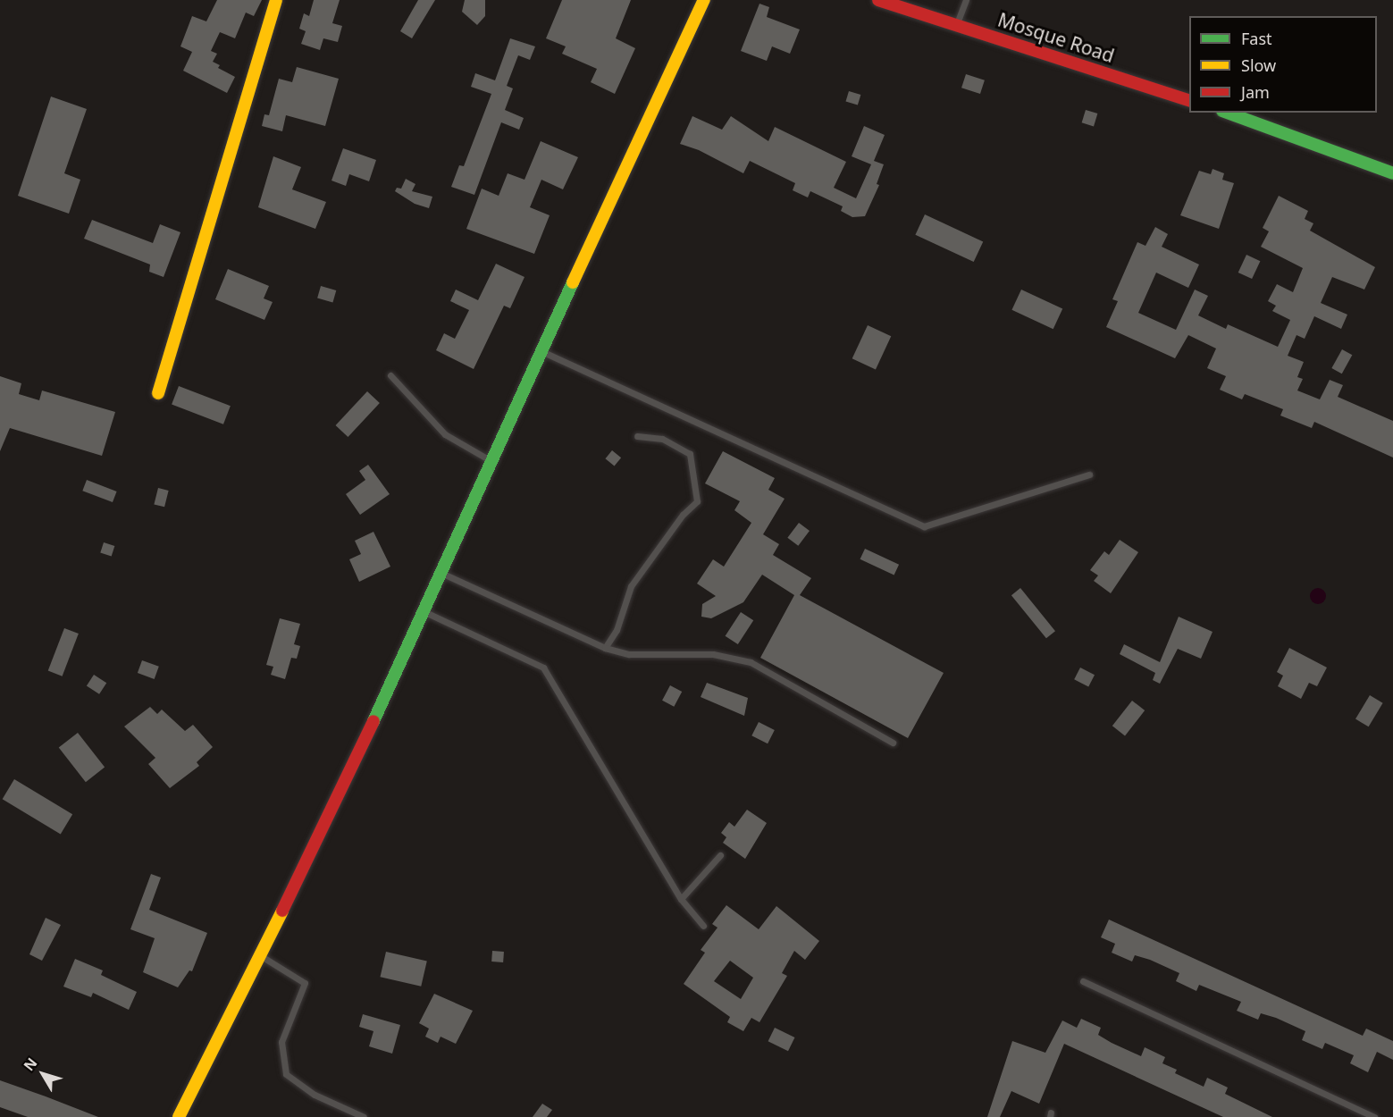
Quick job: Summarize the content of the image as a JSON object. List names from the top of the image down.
{
  "streets": {
    "street": ["Mosque Road"]
  },
  "legend": ["Fast", "Slow", "Jam"],
  "north": "top left"
}
